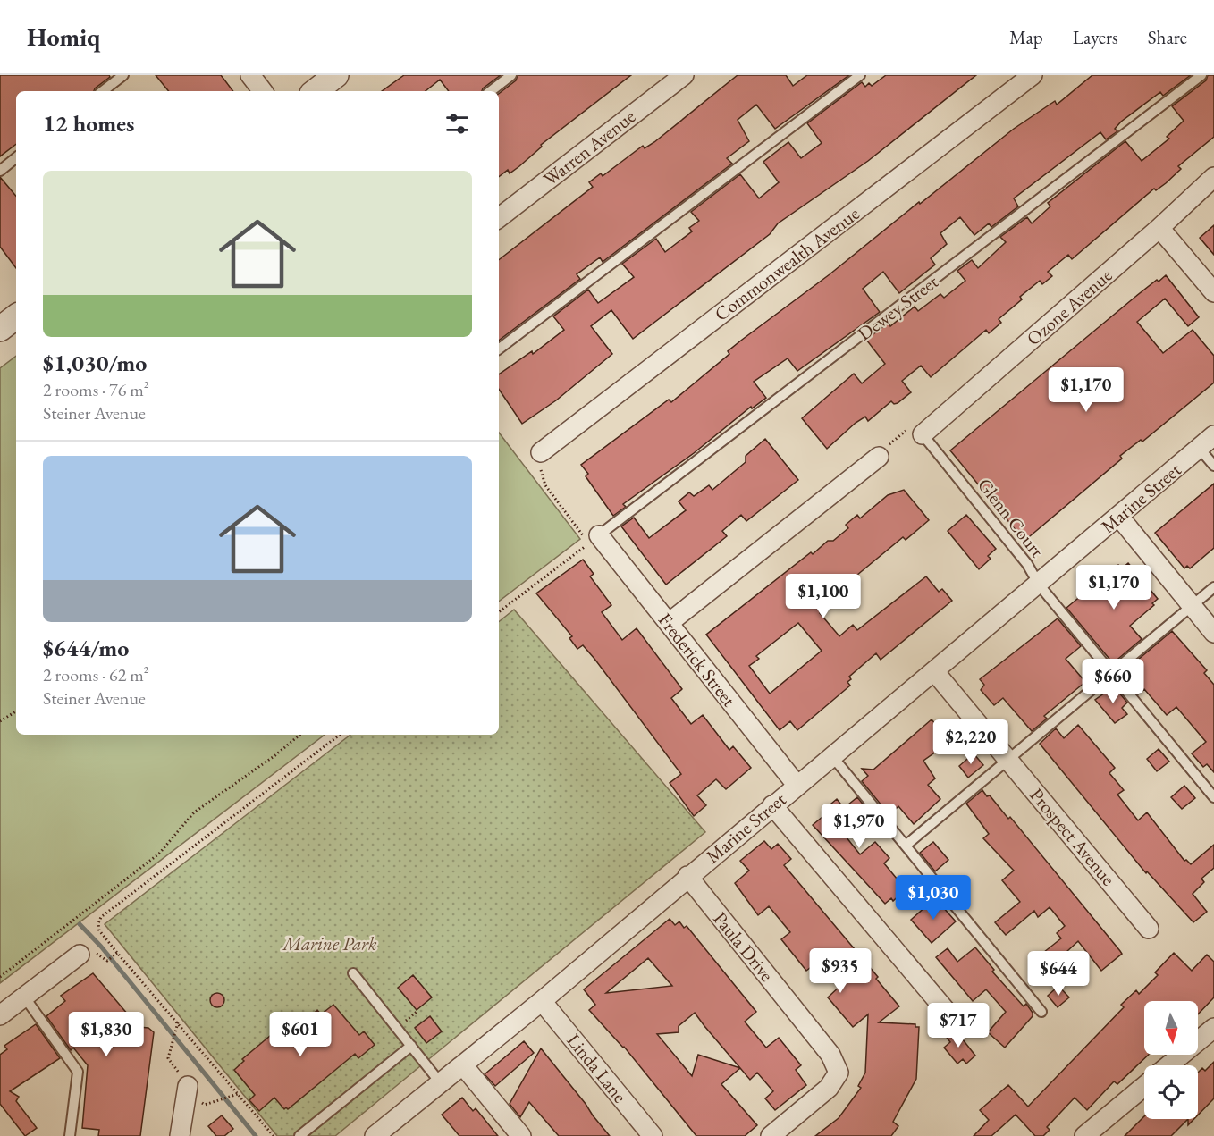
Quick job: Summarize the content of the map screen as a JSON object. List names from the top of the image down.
{
  "streets": {
    "street": [
      "Warren Avenue",
      "Commonwealth Avenue",
      "Ozone Avenue",
      "Marine Street",
      "Frederick Street",
      "Prospect Avenue",
      "Paula Drive",
      "Linda Lane"
    ],
    "lane": ["Dewey Street", "Glenn Court"]
  },
  "crossings": [
    ["Ozone Avenue", "Glenn Court"],
    ["Dewey Street", "Frederick Street"],
    ["Marine Street", "Glenn Court"],
    ["Marine Street", "Frederick Street"],
    ["Marine Street", "Prospect Avenue"],
    ["Marine Street", "Paula Drive"],
    ["Marine Street", "Linda Lane"]
  ],
  "parks": ["Marine Park"],
  "north": "bottom",
  "page": {
    "header": "Homiq",
    "nav": ["Map", "Layers", "Share"],
    "heading": "12 homes",
    "list": [
      {
        "name": "$1,030/mo",
        "note": "2 rooms · 76 m² · Steiner Avenue"
      },
      {
        "name": "$644/mo",
        "note": "2 rooms · 62 m² · Steiner Avenue"
      }
    ],
    "price": [
      "$1,170",
      "$1,170",
      "$1,100",
      "$660",
      "$2,220",
      "$1,970",
      "$1,030",
      "$935",
      "$644",
      "$717",
      "$1,830",
      "$601"
    ]
  }
}
